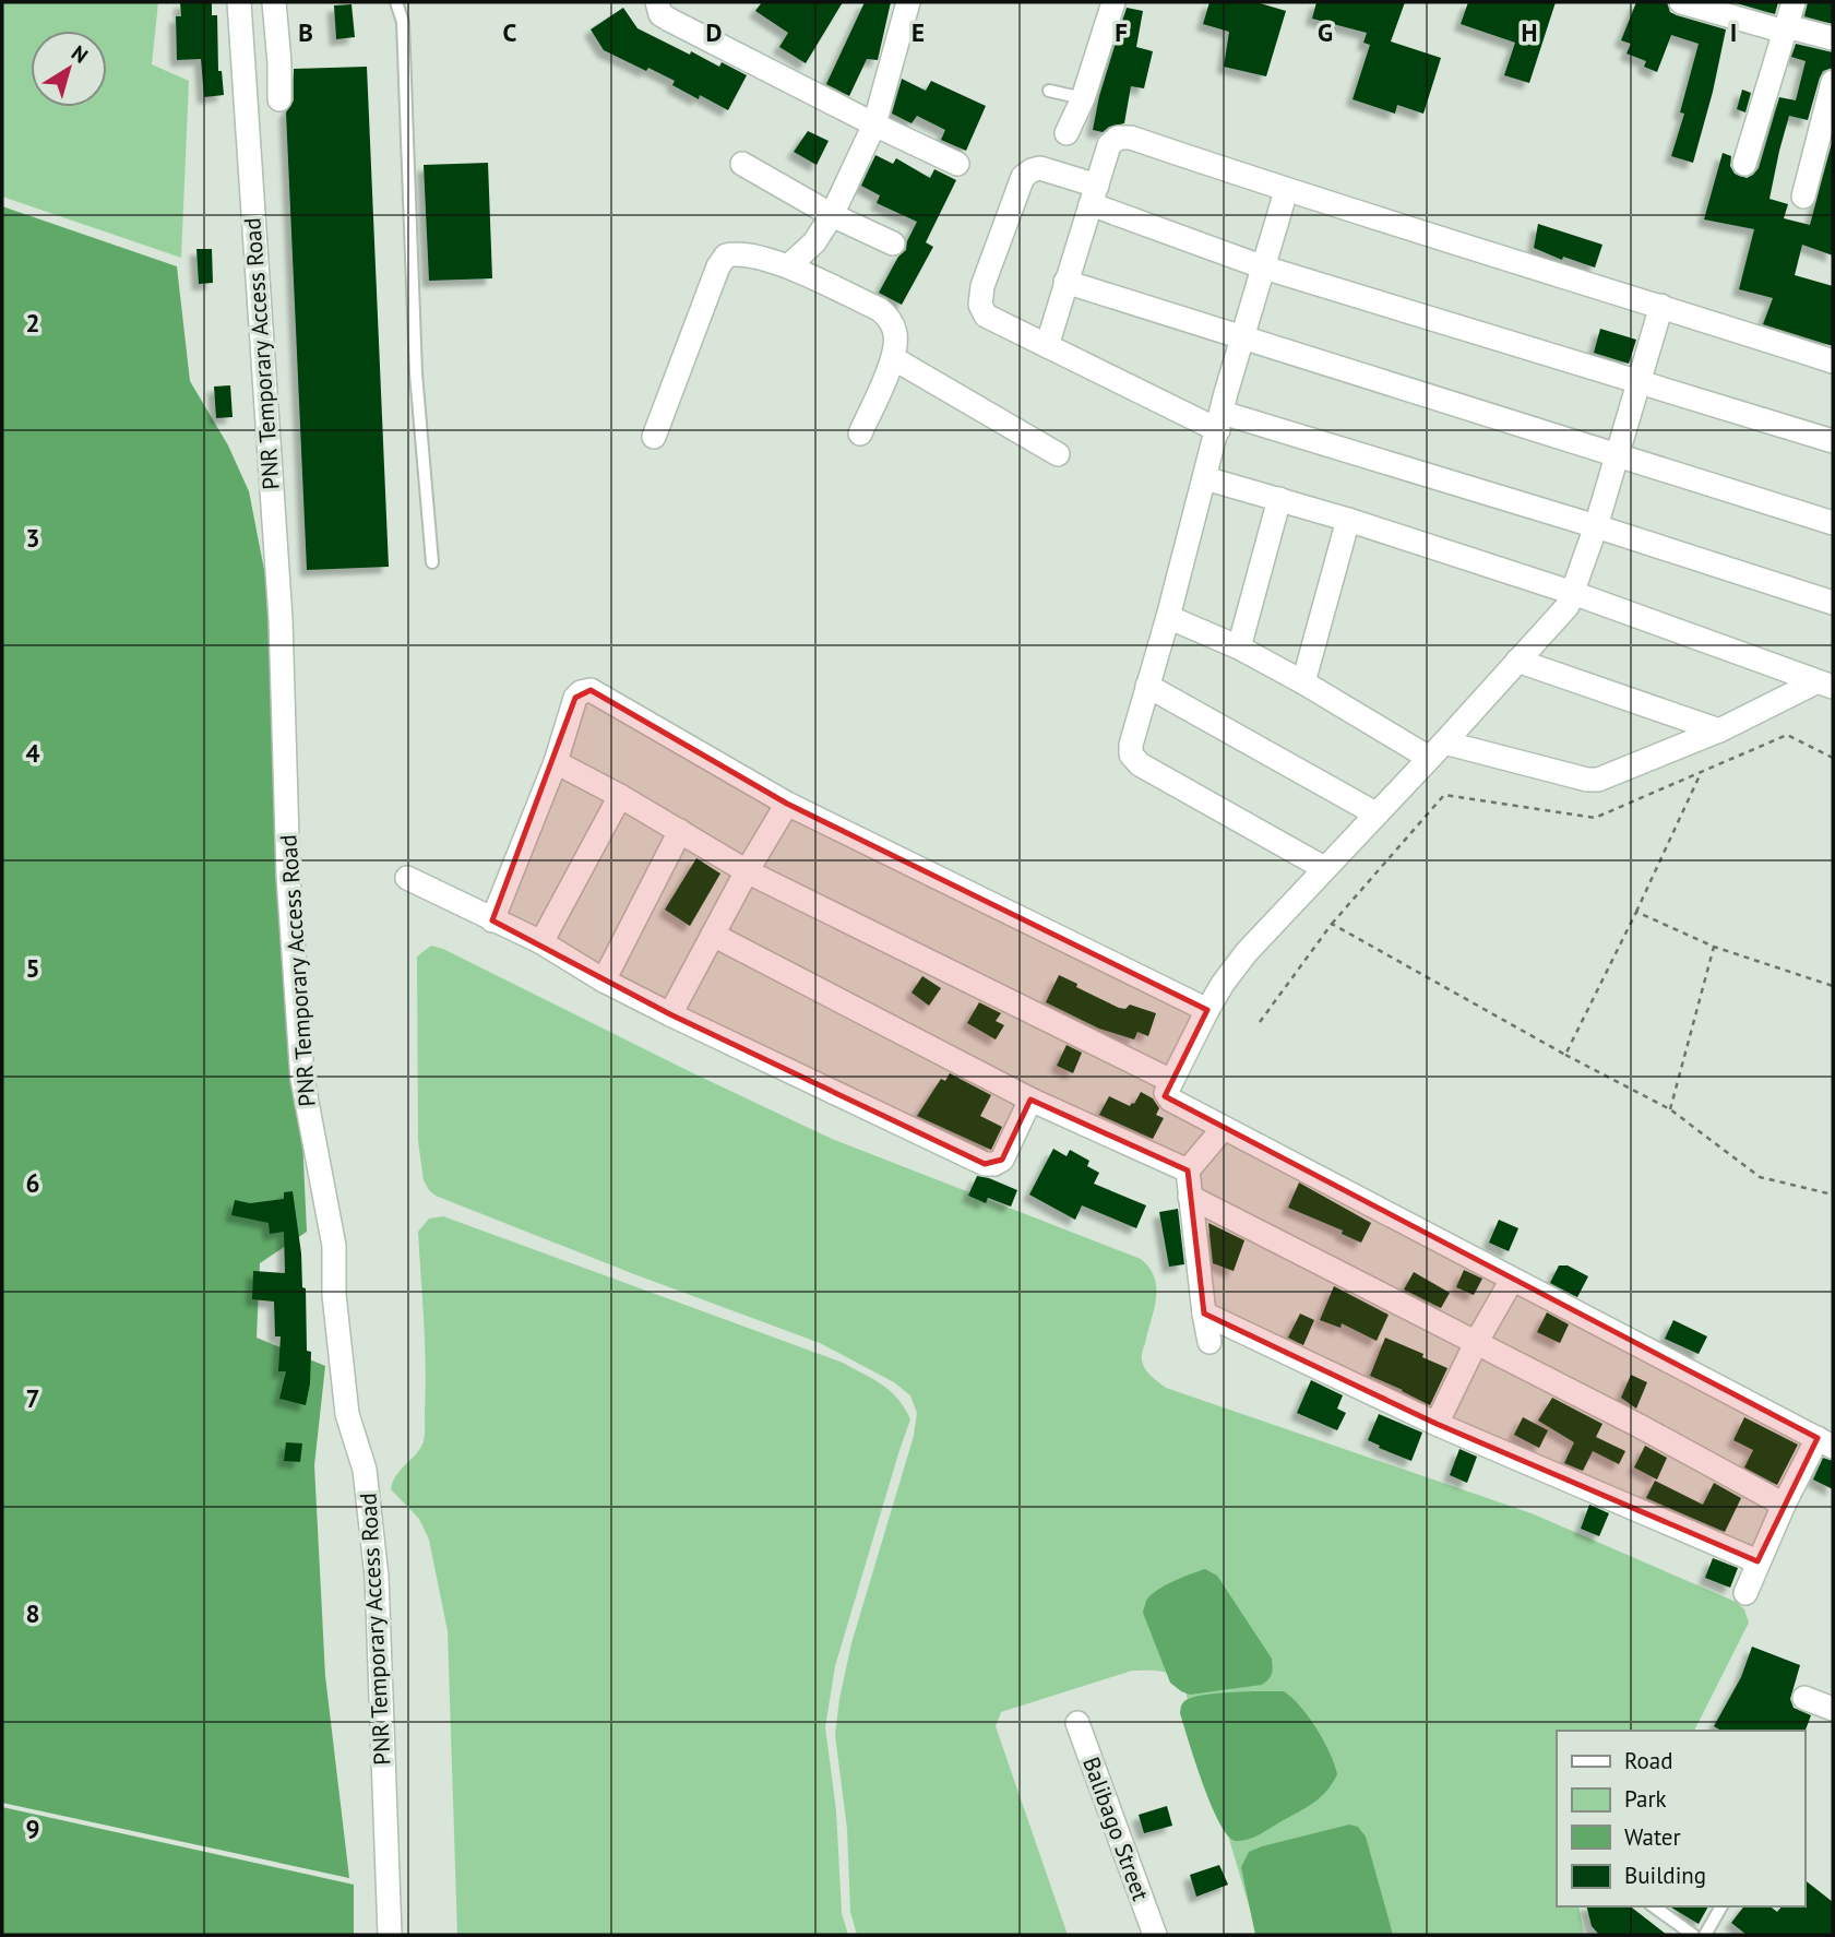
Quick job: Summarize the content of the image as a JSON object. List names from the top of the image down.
{
  "streets": {
    "street": ["PNR Temporary Access Road", "Balibago Street"]
  },
  "legend": [
    "Road",
    "Park",
    "Water",
    "Building"
  ],
  "north": "top right",
  "grid": {
    "columns": [
      "B",
      "C",
      "D",
      "E",
      "F",
      "G",
      "H",
      "I"
    ],
    "rows": [
      "2",
      "3",
      "4",
      "5",
      "6",
      "7",
      "8",
      "9"
    ]
  }
}
